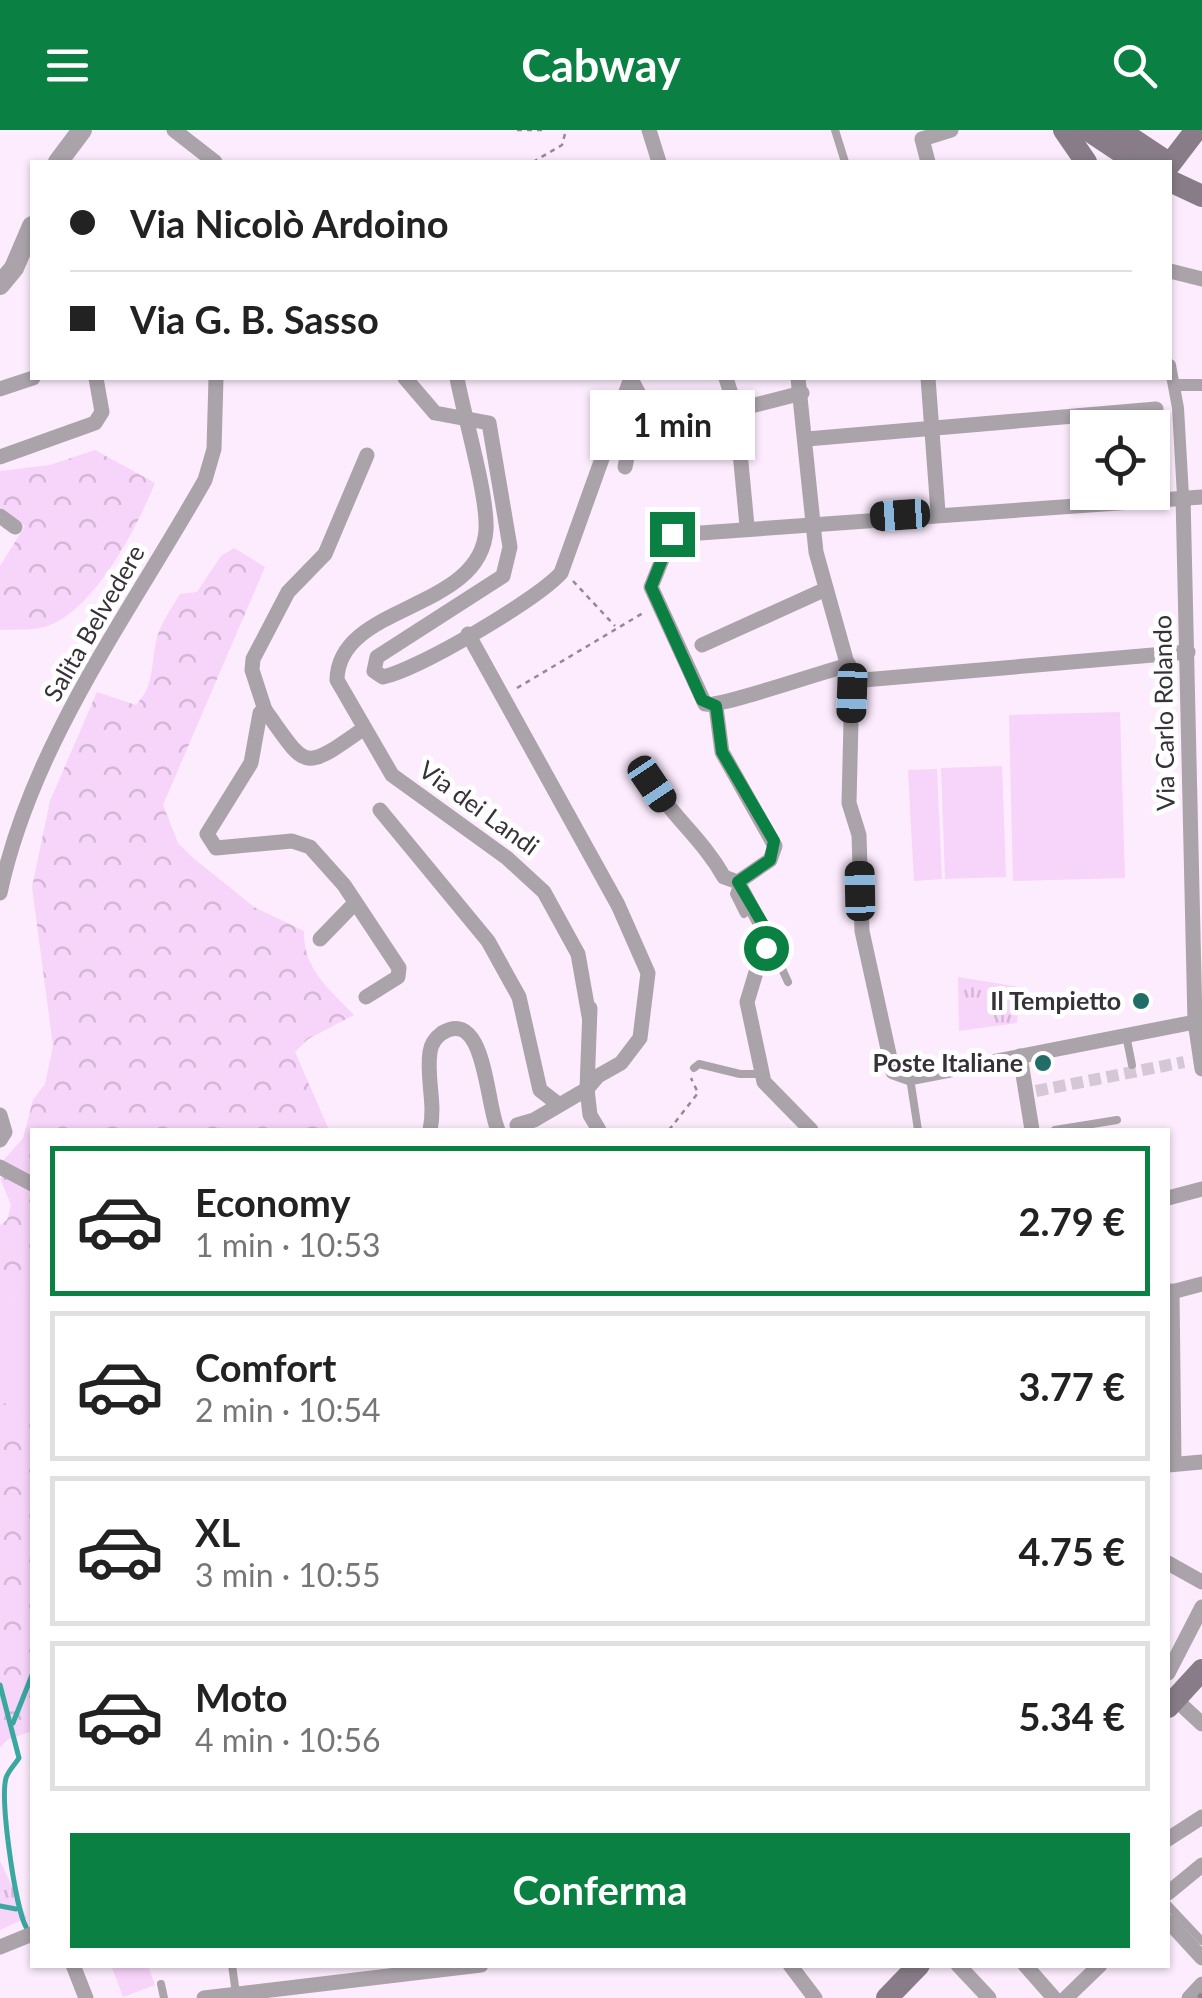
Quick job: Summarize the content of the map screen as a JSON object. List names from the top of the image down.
{
  "streets": {
    "street": ["Salita Belvedere", "Via Carlo Rolando", "Via dei Landi"]
  },
  "places": ["Il Tempietto", "Poste Italiane"],
  "page": {
    "header": "Cabway",
    "banner": ["Via Nicolò Ardoino", "Via G. B. Sasso"],
    "bubble": "1 min",
    "list": [
      {
        "name": "Economy",
        "note": "1 min · 10:53",
        "value": "2.79 €"
      },
      {
        "name": "Comfort",
        "note": "2 min · 10:54",
        "value": "3.77 €"
      },
      {
        "name": "XL",
        "note": "3 min · 10:55",
        "value": "4.75 €"
      },
      {
        "name": "Moto",
        "note": "4 min · 10:56",
        "value": "5.34 €"
      }
    ],
    "buttons": "Conferma"
  }
}
